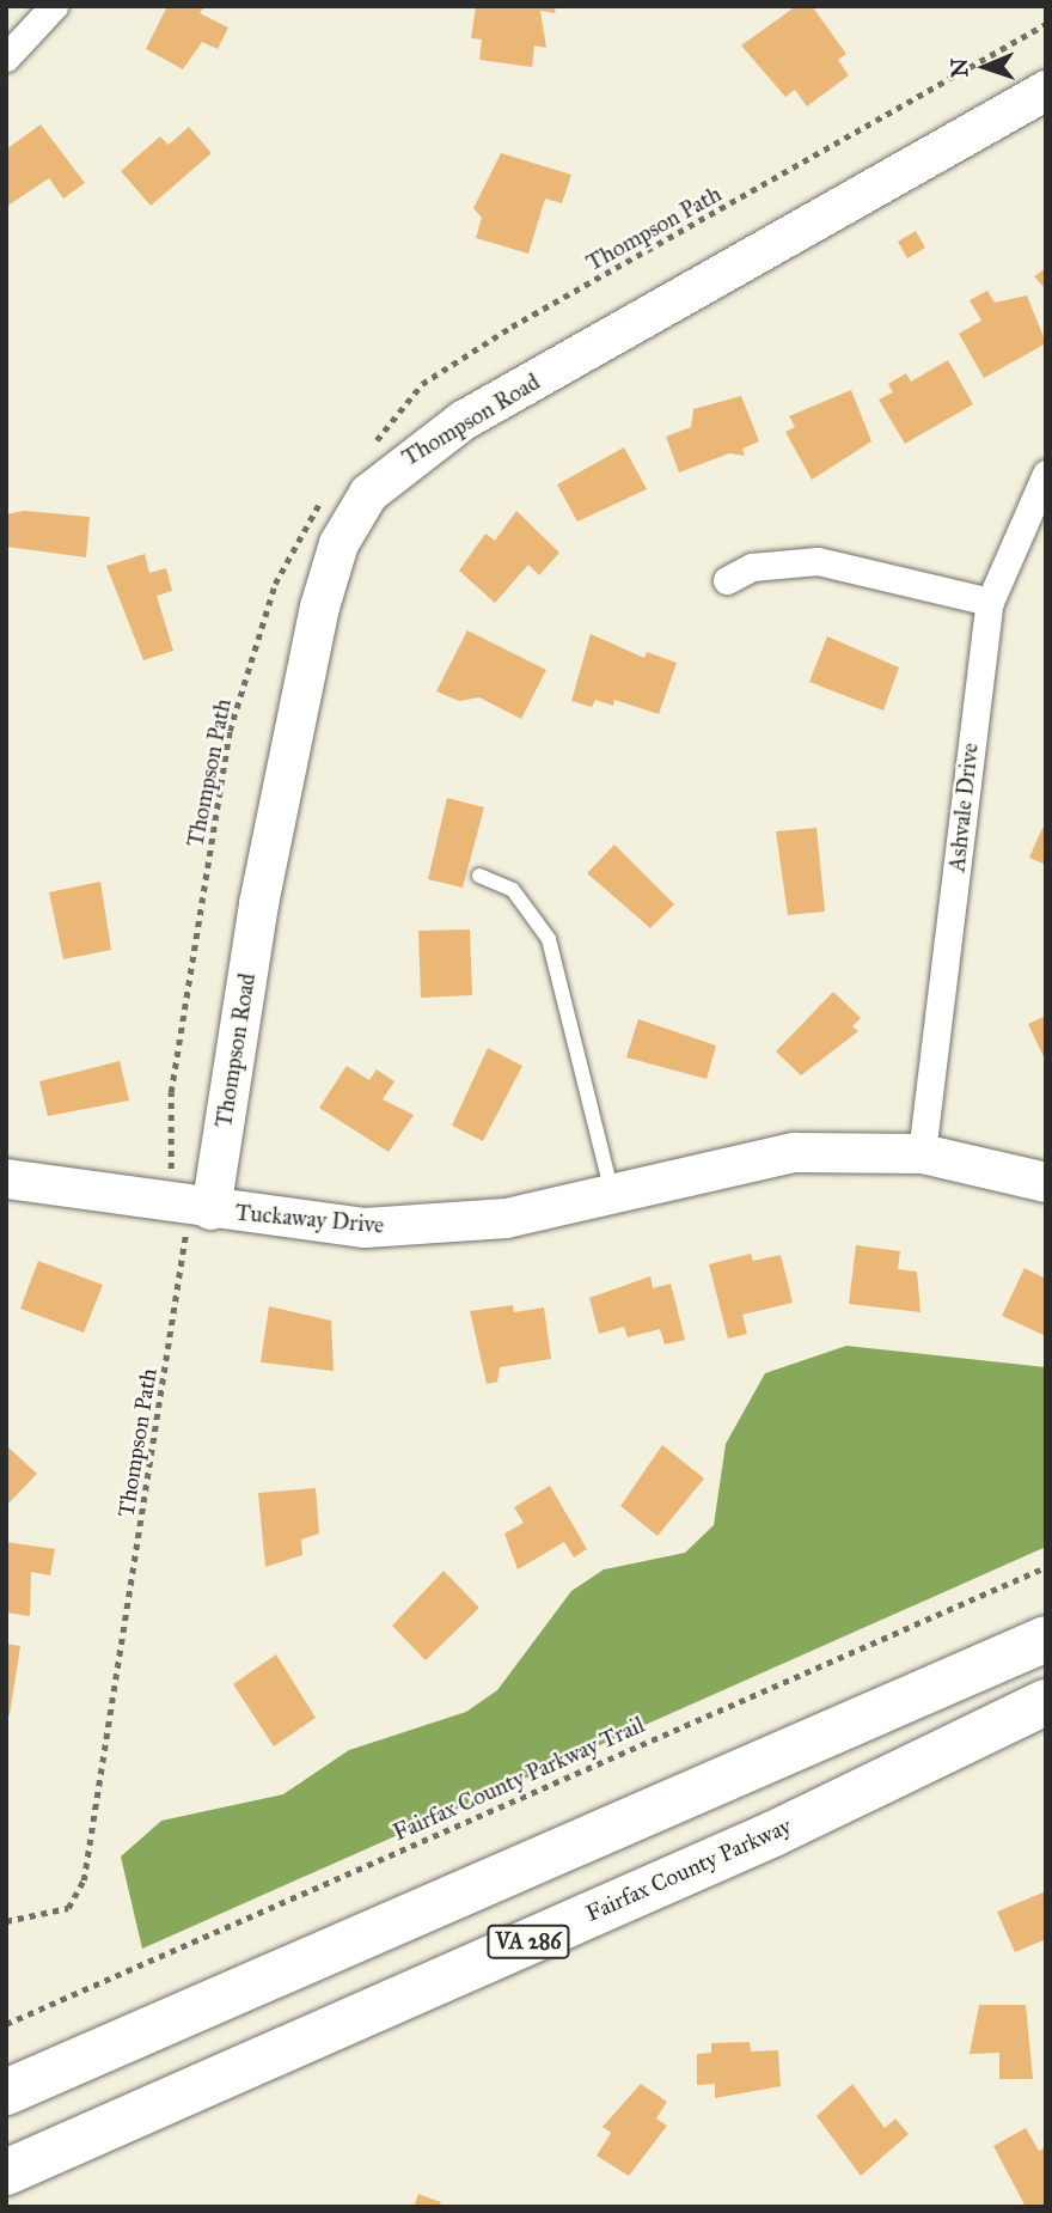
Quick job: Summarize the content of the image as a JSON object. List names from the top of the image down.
{
  "streets": {
    "highway": ["Fairfax County Parkway", "VA 286"],
    "street": ["Thompson Road", "Ashvale Drive", "Tuckaway Drive"],
    "path": ["Thompson Path", "Fairfax County Parkway Trail"]
  },
  "crossings": [
    ["Thompson Path", "Thompson Road"],
    ["Thompson Path", "Tuckaway Drive"],
    ["Thompson Road", "Tuckaway Drive"],
    ["Ashvale Drive", "Tuckaway Drive"]
  ],
  "north": "left"
}
